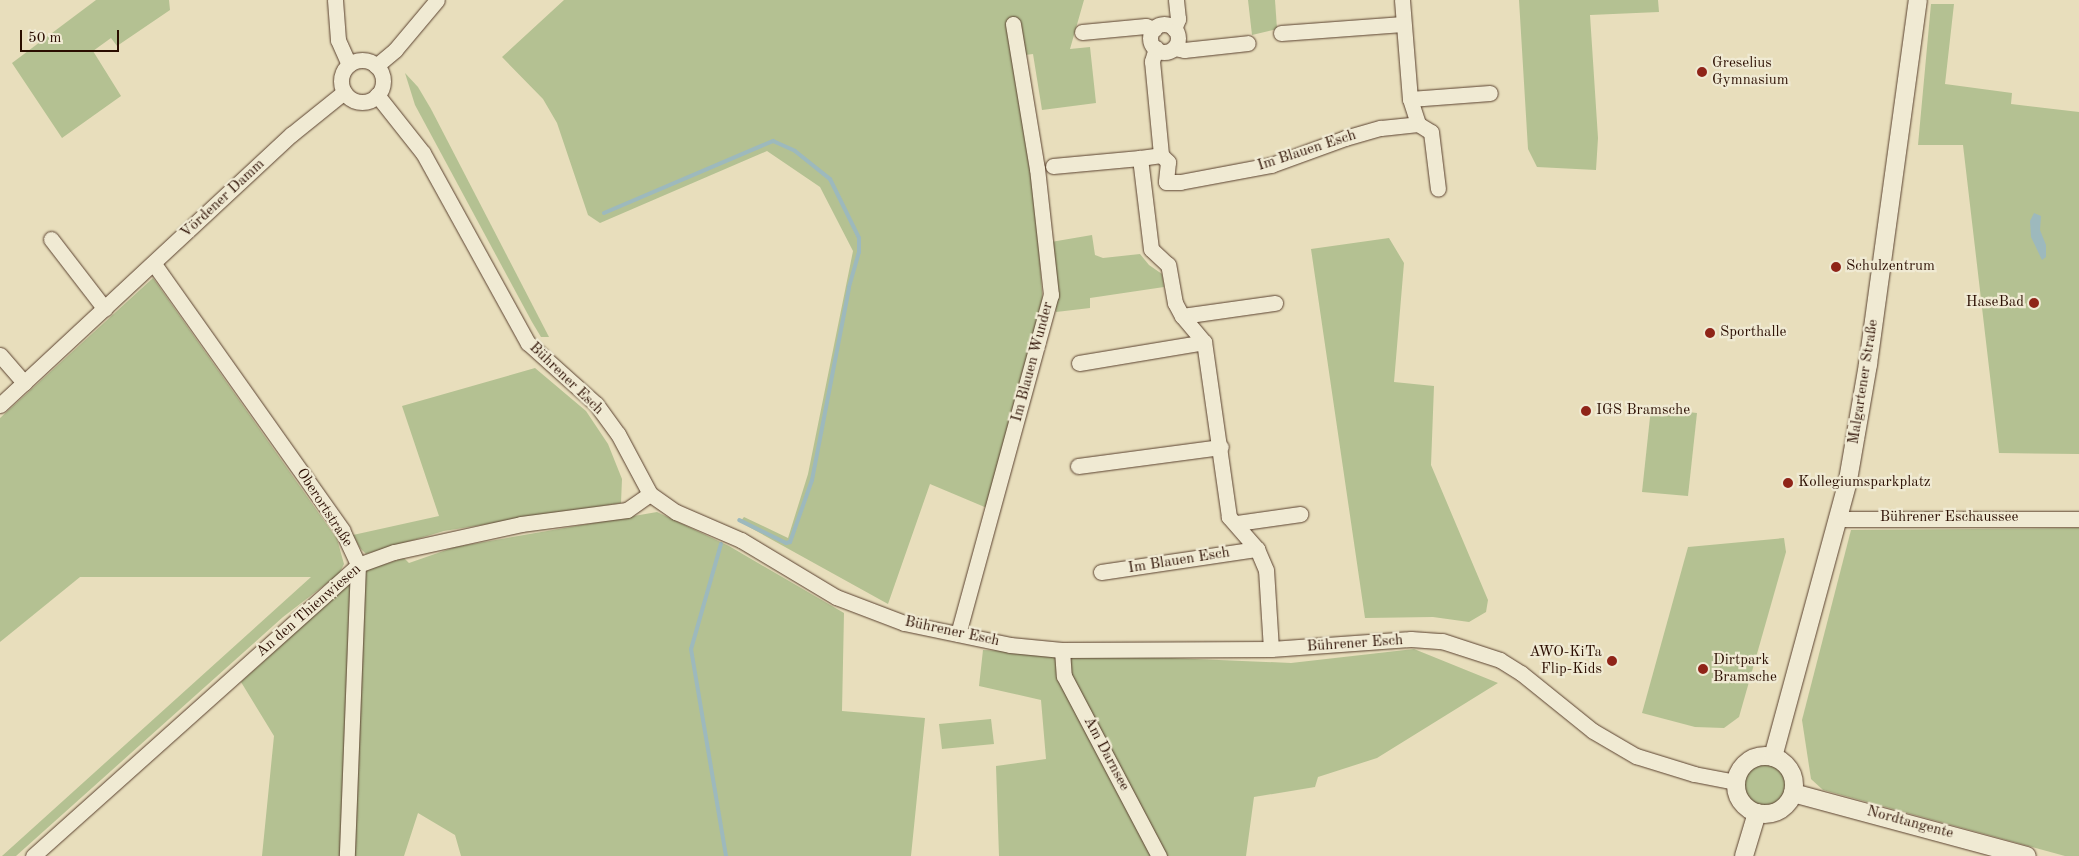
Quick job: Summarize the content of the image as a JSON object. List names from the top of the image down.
{
  "streets": {
    "street": [
      "Im Blauen Esch",
      "Vördener Damm",
      "Im Blauen Wunder",
      "Bührener Esch",
      "Malgartener Straße",
      "Oberortstraße",
      "Bührener Eschaussee",
      "An den Thienwiesen",
      "Am Darnsee",
      "Nordtangente"
    ]
  },
  "crossings": [
    ["Im Blauen Esch", "Bührener Esch"],
    ["Vördener Damm", "Bührener Esch"],
    ["Vördener Damm", "Oberortstraße"],
    ["Im Blauen Wunder", "Bührener Esch"],
    ["Bührener Esch", "Malgartener Straße"],
    ["Bührener Esch", "An den Thienwiesen"],
    ["Bührener Esch", "Am Darnsee"],
    ["Bührener Esch", "Nordtangente"],
    ["Malgartener Straße", "Bührener Eschaussee"],
    ["Malgartener Straße", "Nordtangente"],
    ["Oberortstraße", "An den Thienwiesen"]
  ],
  "places": [
    "Greselius Gymnasium",
    "Schulzentrum",
    "HaseBad",
    "Sporthalle",
    "IGS Bramsche",
    "Kollegiumsparkplatz",
    "AWO-KiTa Flip-Kids",
    "Dirtpark Bramsche"
  ],
  "scale_bar": "50 m"
}
